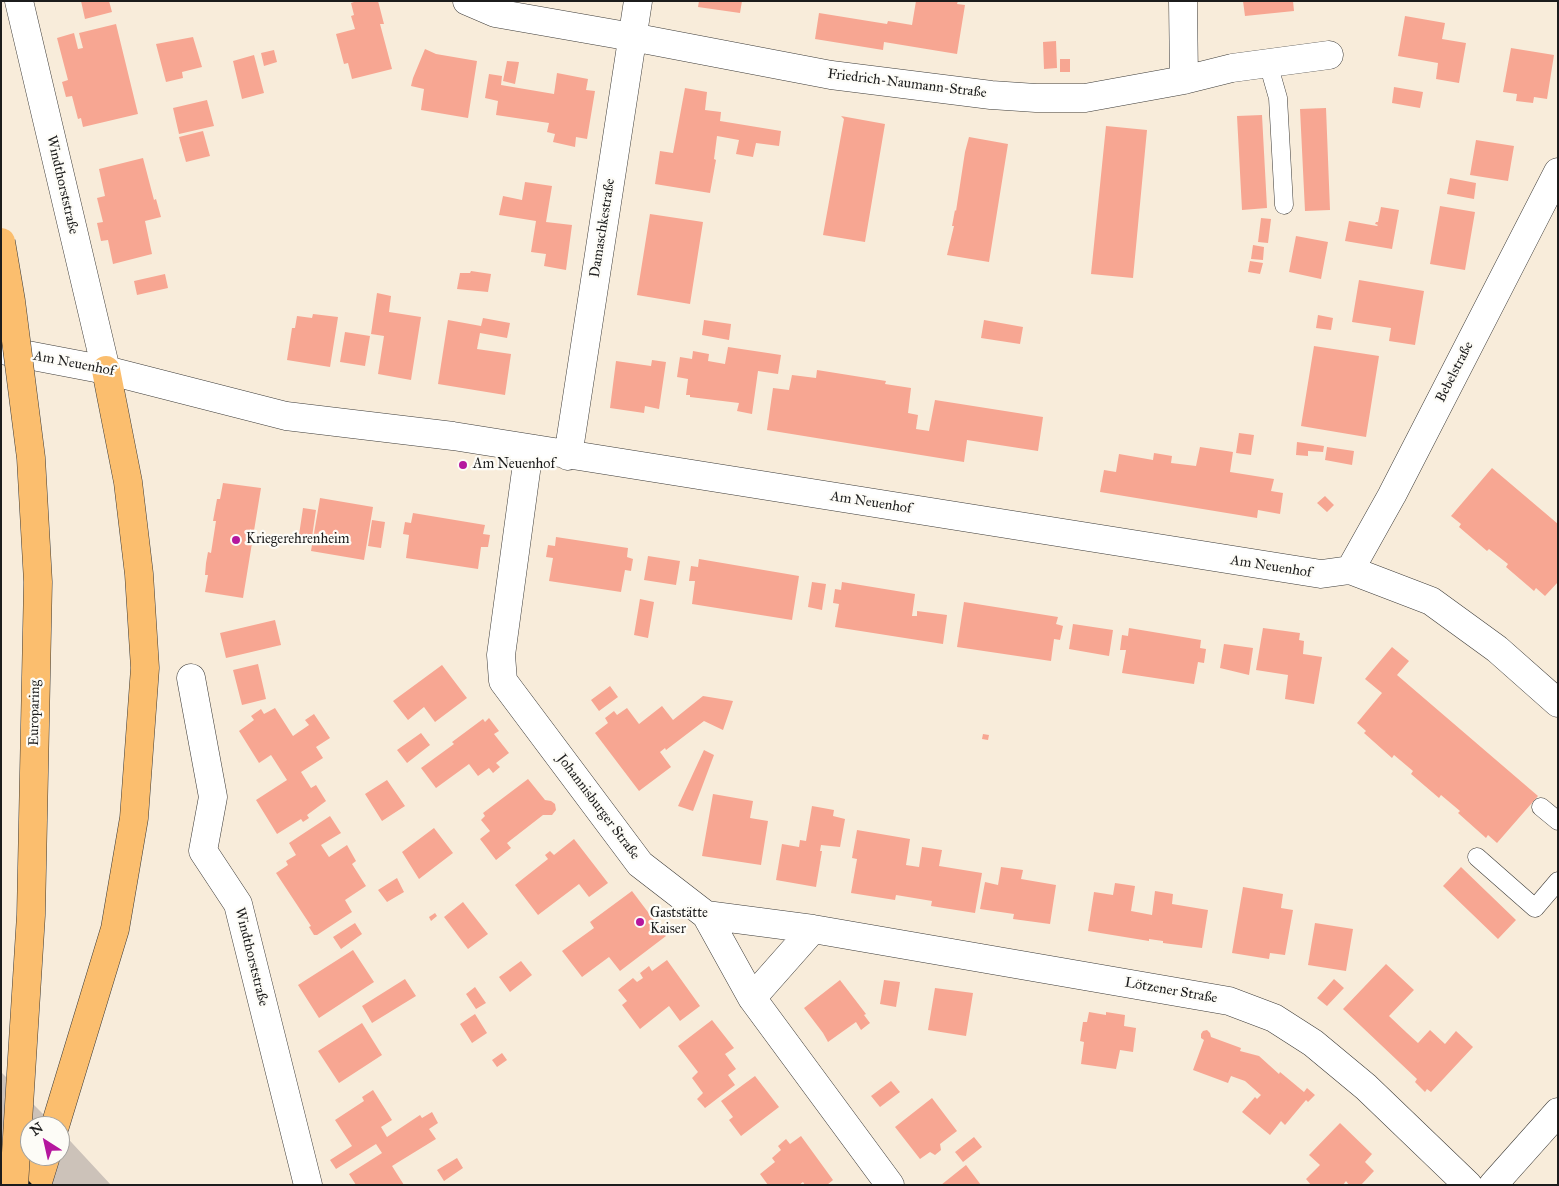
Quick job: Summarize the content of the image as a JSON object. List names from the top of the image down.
{
  "streets": {
    "highway": ["Europaring"],
    "street": [
      "Friedrich-Naumann-Straße",
      "Windthorststraße",
      "Damaschkestraße",
      "Am Neuenhof",
      "Bebelstraße",
      "Johannisburger Straße",
      "Lötzener Straße"
    ]
  },
  "crossings": [
    ["Friedrich-Naumann-Straße", "Damaschkestraße"],
    ["Windthorststraße", "Am Neuenhof"],
    ["Damaschkestraße", "Am Neuenhof"],
    ["Am Neuenhof", "Bebelstraße"],
    ["Am Neuenhof", "Johannisburger Straße"],
    ["Johannisburger Straße", "Lötzener Straße"]
  ],
  "places": ["Am Neuenhof", "Kriegerehrenheim", "Gaststätte Kaiser"],
  "north": "top left"
}
